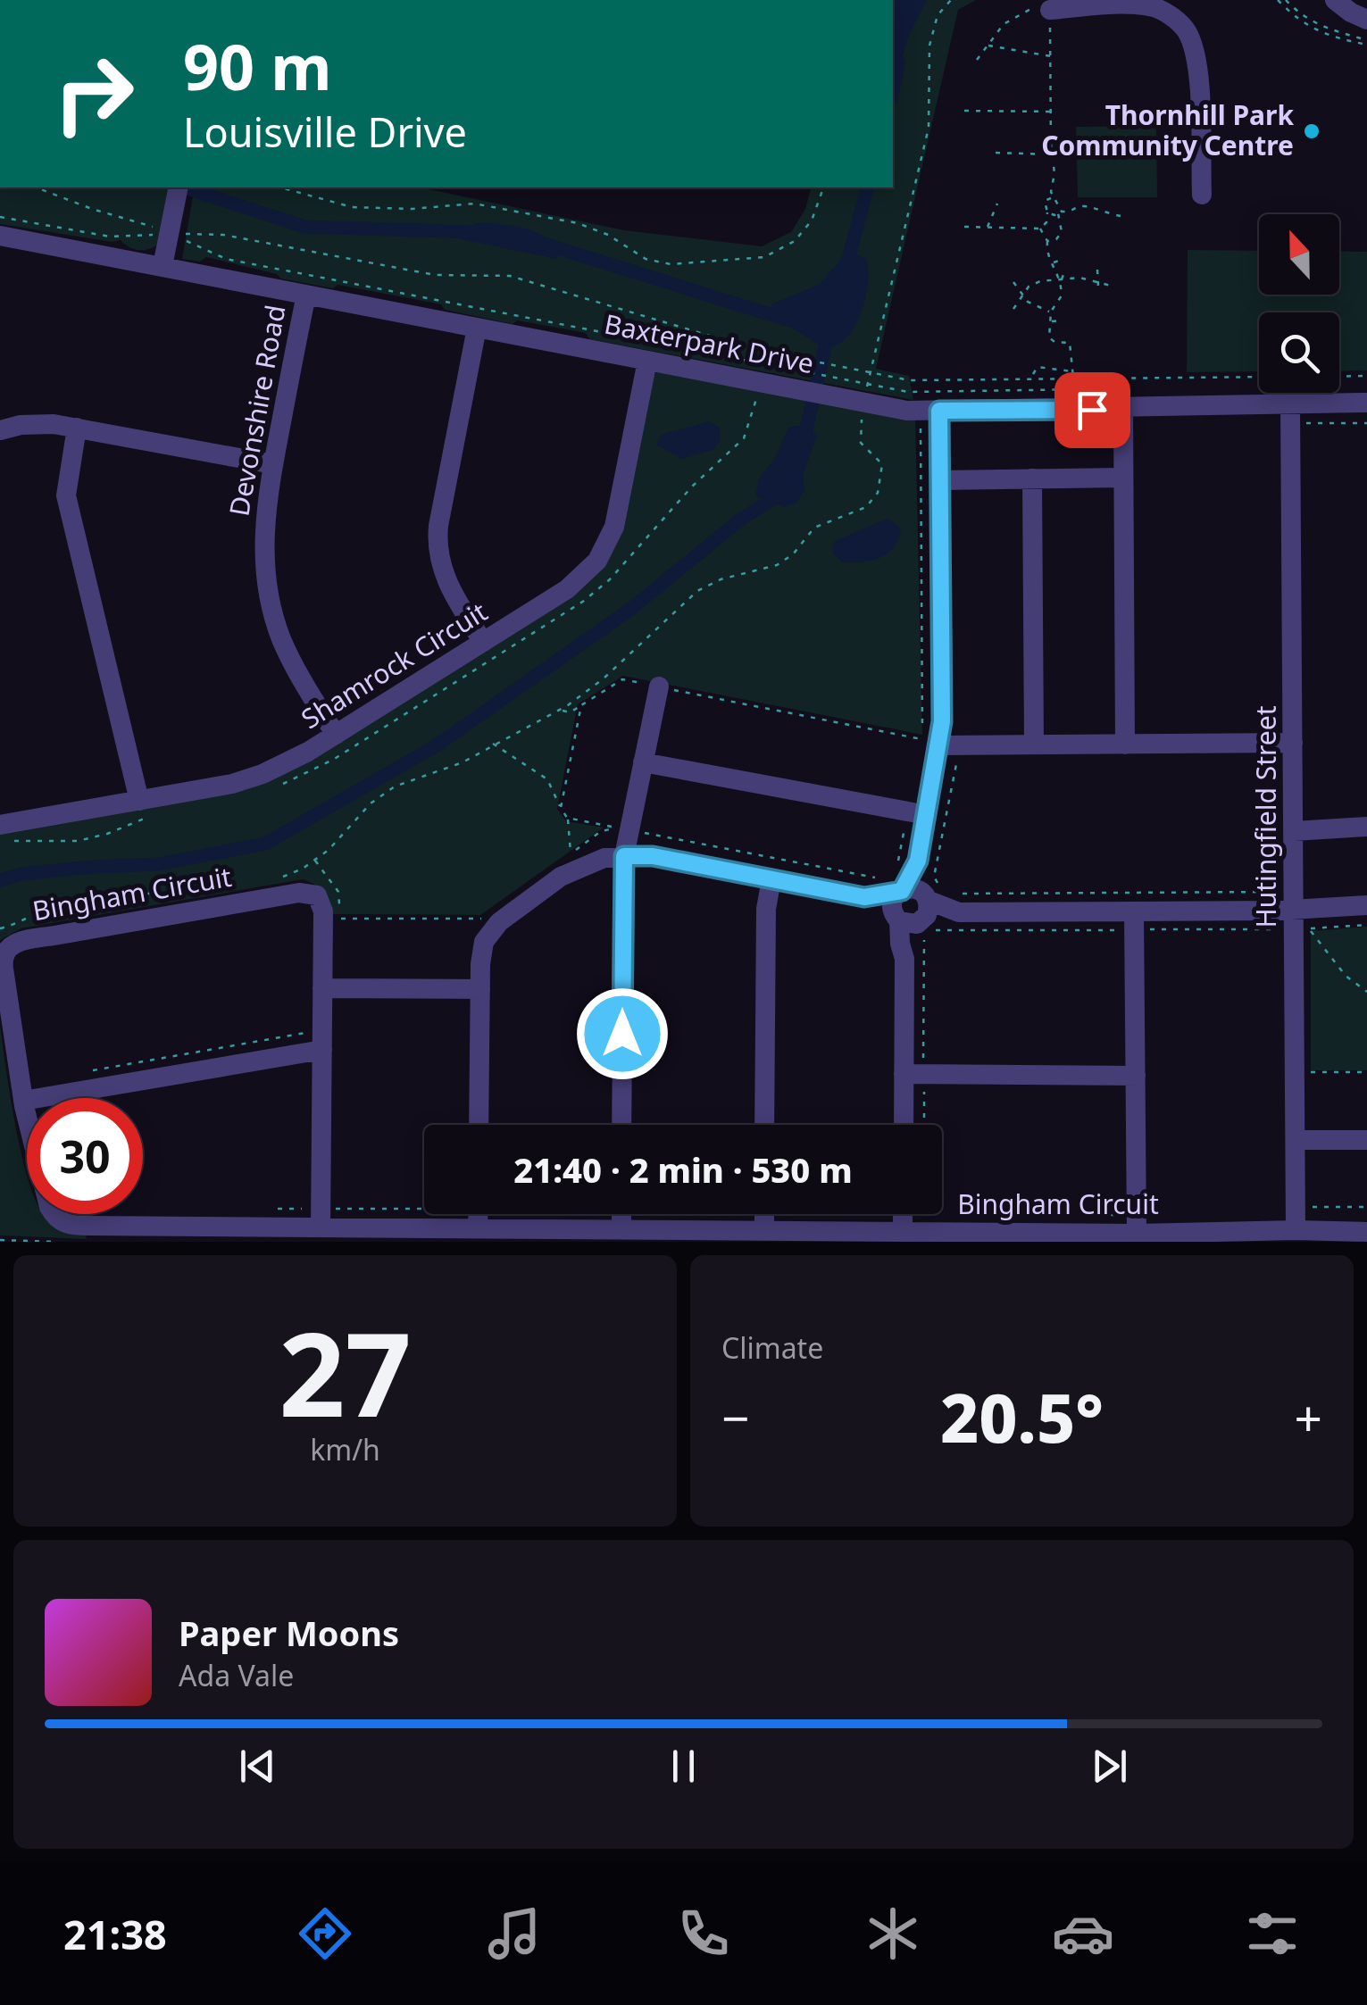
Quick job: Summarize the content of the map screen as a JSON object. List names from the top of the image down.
{
  "streets": {
    "street": [
      "Baxterpark Drive",
      "Devonshire Road",
      "Shamrock Circuit",
      "Hutingfield Street",
      "Bingham Circuit"
    ]
  },
  "crossings": [
    ["Baxterpark Drive", "Devonshire Road"],
    ["Baxterpark Drive", "Shamrock Circuit"],
    ["Baxterpark Drive", "Hutingfield Street"],
    ["Devonshire Road", "Shamrock Circuit"],
    ["Hutingfield Street", "Bingham Circuit"]
  ],
  "places": ["Thornhill Park Community Centre"],
  "north": "top",
  "page": {
    "turn": ["90 m", "Louisville Drive"],
    "limit": "30",
    "trip": "21:40 · 2 min · 530 m",
    "tile": [
      ["27", "km/h"],
      "Climate"
    ],
    "heat": ["−", "20.5°", "+"],
    "song": ["Paper Moons", "Ada Vale"],
    "tabs": "21:38"
  }
}
